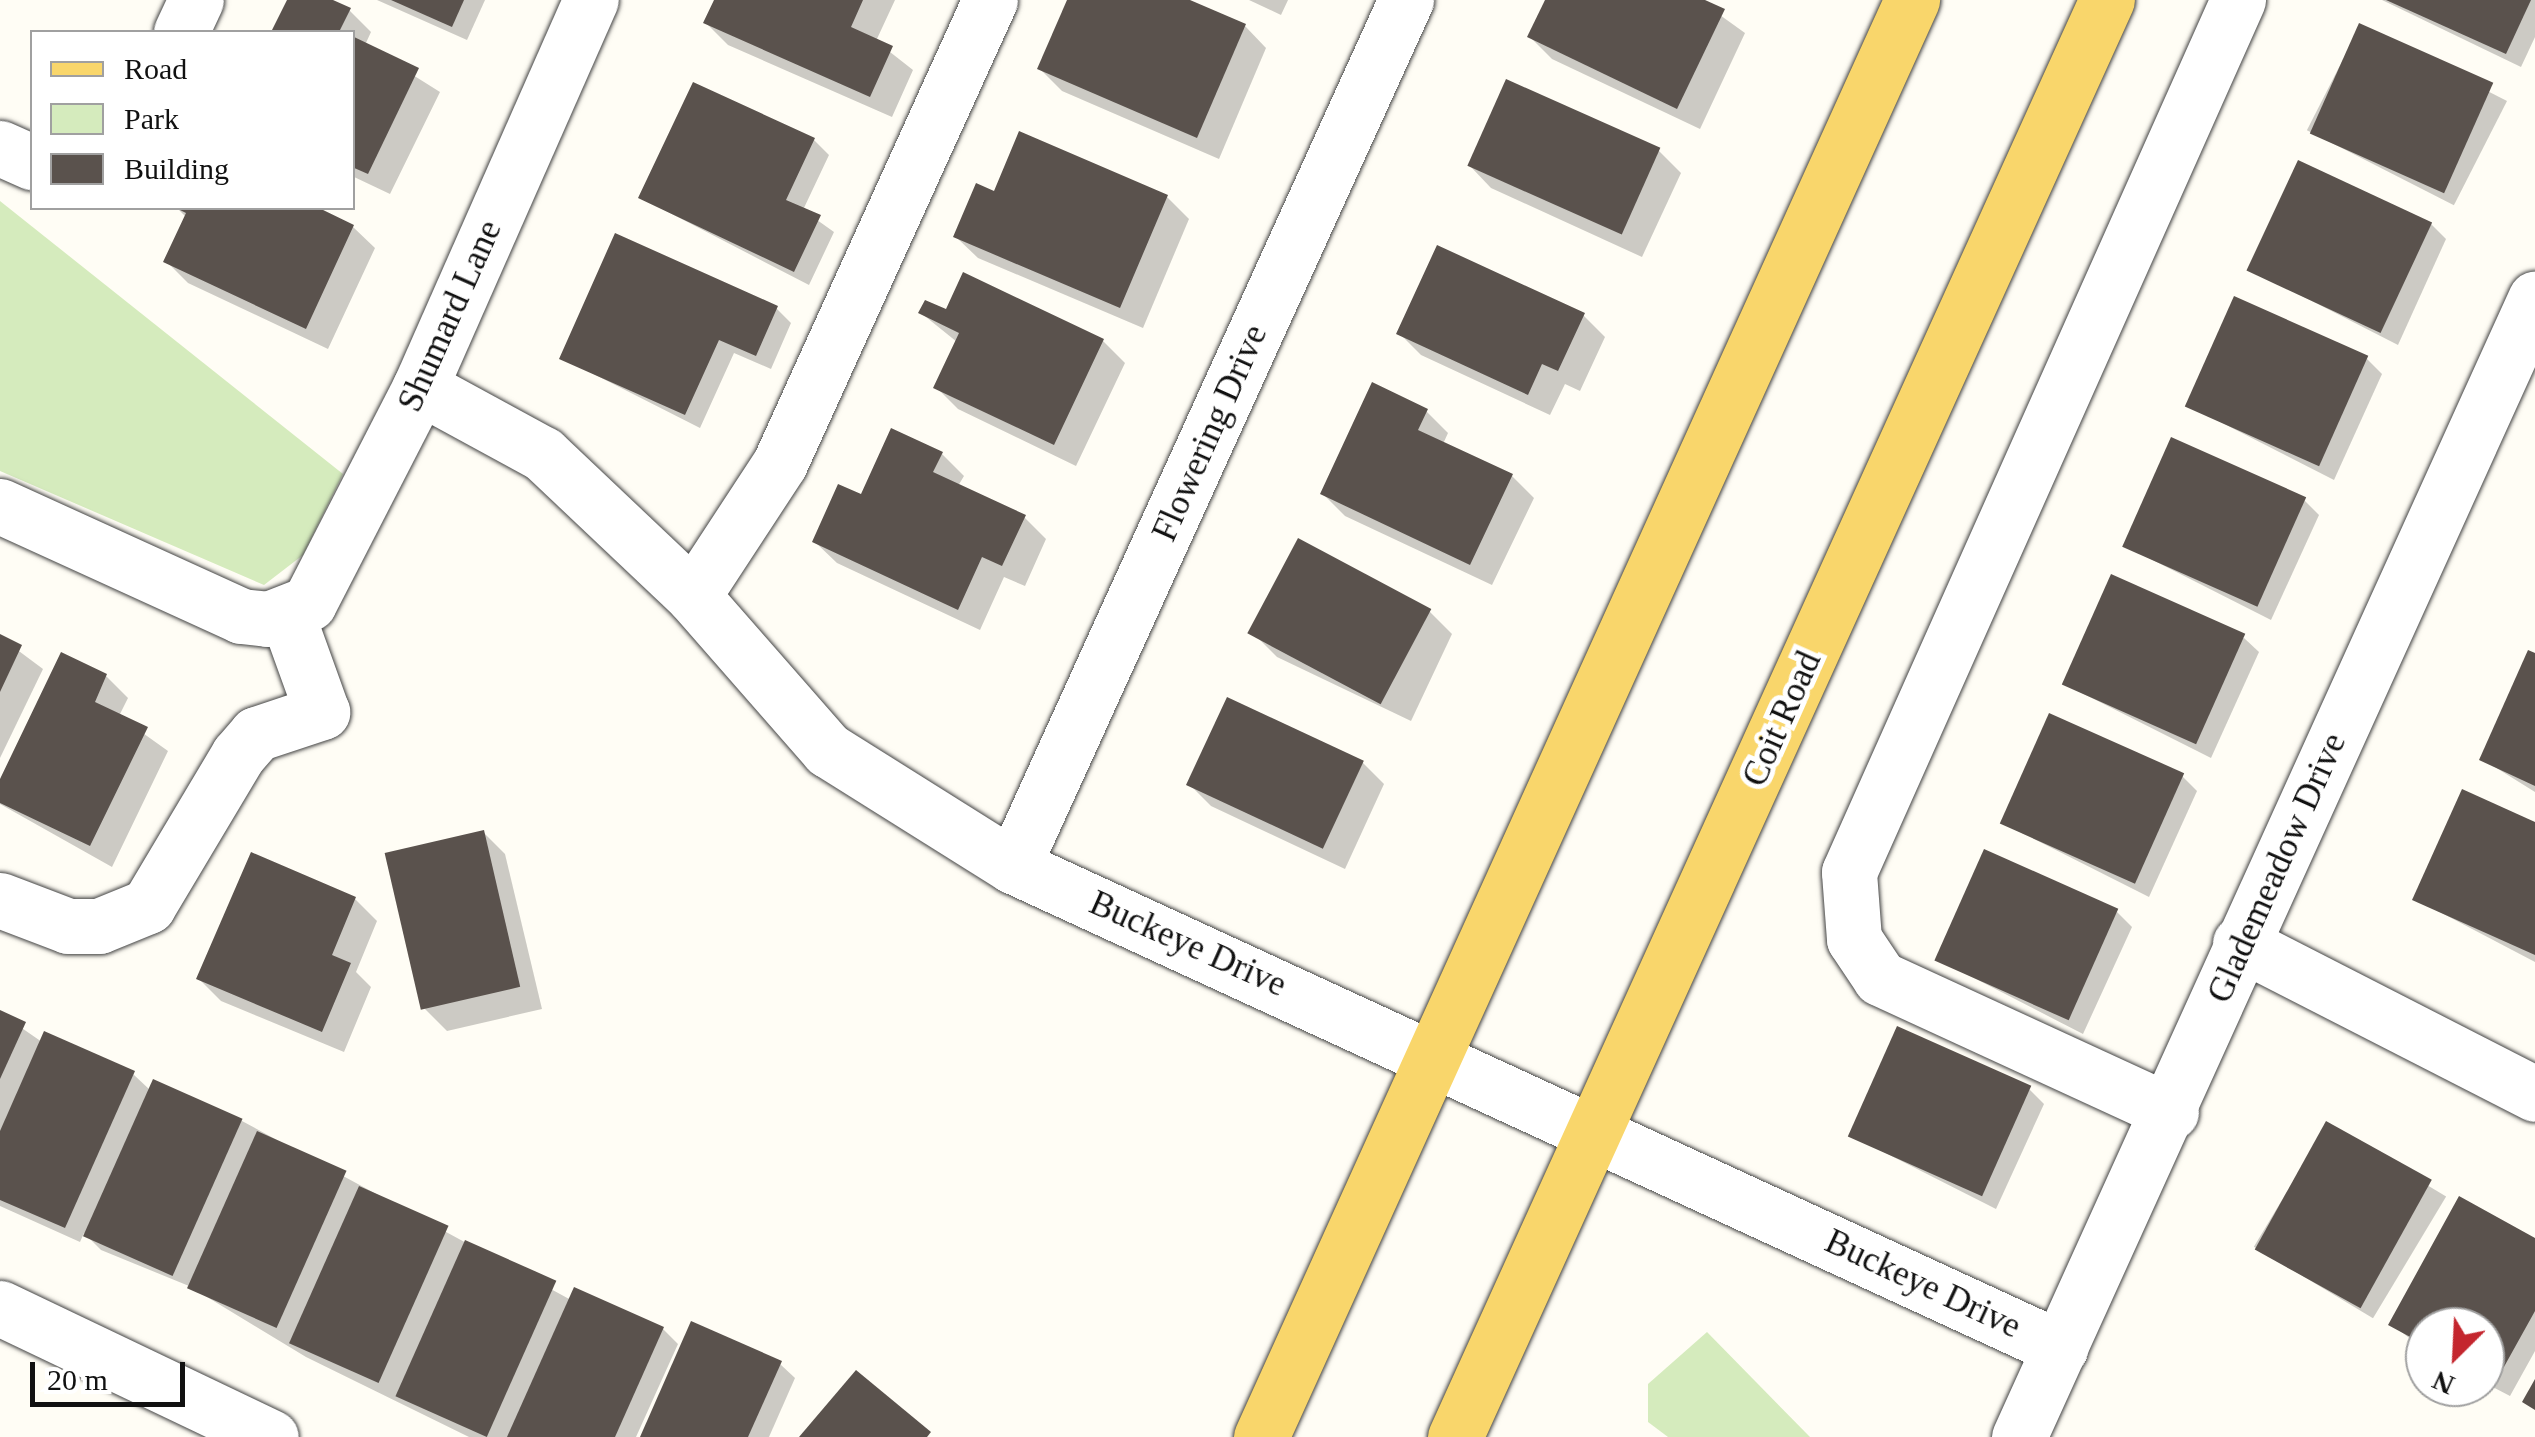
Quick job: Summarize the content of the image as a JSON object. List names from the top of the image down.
{
  "streets": {
    "main road": ["Coit Road"],
    "street": [
      "Shumard Lane",
      "Flowering Drive",
      "Glademeadow Drive",
      "Buckeye Drive"
    ]
  },
  "crossings": [
    ["Shumard Lane", "Buckeye Drive"],
    ["Flowering Drive", "Buckeye Drive"],
    ["Coit Road", "Buckeye Drive"],
    ["Glademeadow Drive", "Buckeye Drive"]
  ],
  "legend": ["Road", "Park", "Building"],
  "scale_bar": "20 m",
  "north": "bottom left"
}
